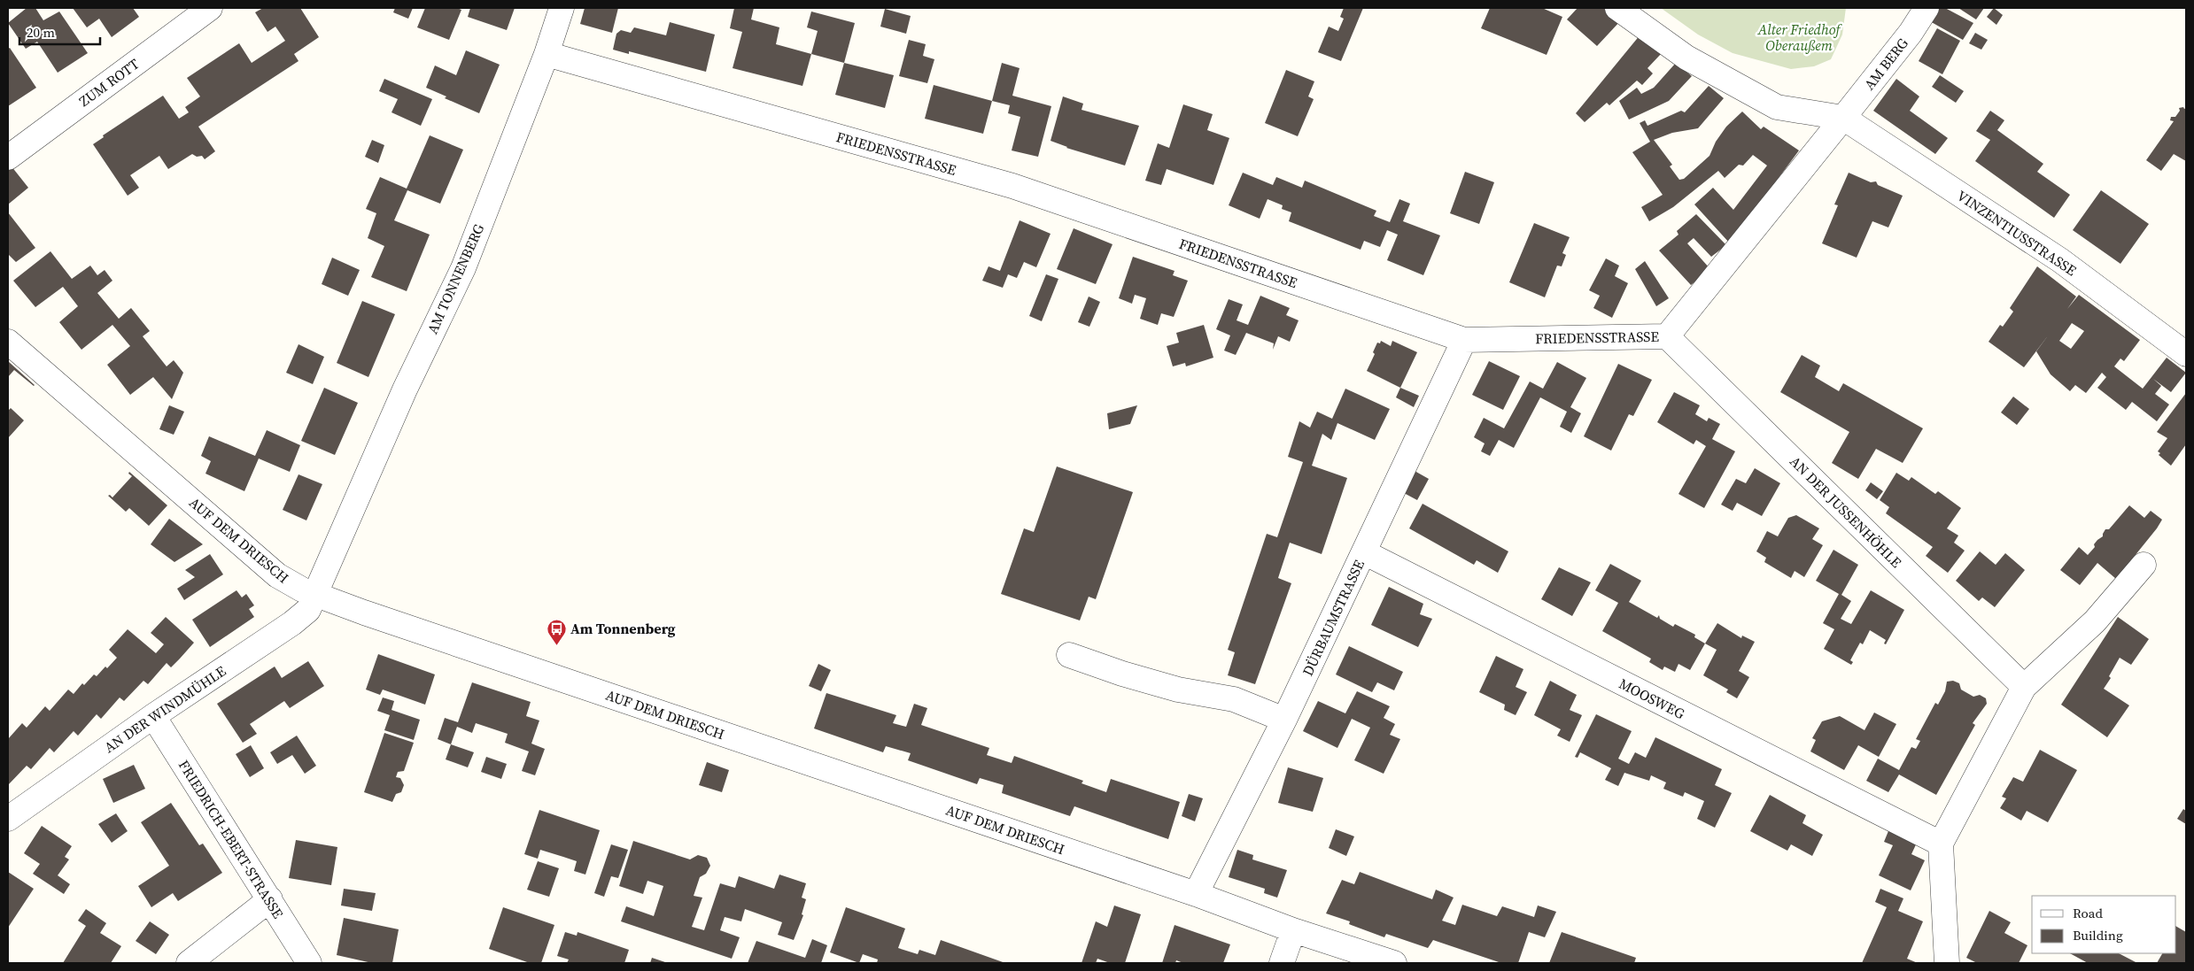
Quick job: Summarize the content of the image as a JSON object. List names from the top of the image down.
{
  "streets": {
    "street": [
      "AM BERG",
      "ZUM ROTT",
      "FRIEDENSSTRASSE",
      "VINZENTIUSSTRASSE",
      "AM TONNENBERG",
      "AN DER JUSSENHÖHLE",
      "AUF DEM DRIESCH",
      "DÜRBAUMSTRASSE",
      "MOOSWEG",
      "AN DER WINDMÜHLE",
      "FRIEDRICH-EBERT-STRASSE"
    ]
  },
  "crossings": [
    ["AM BERG", "FRIEDENSSTRASSE"],
    ["AM BERG", "VINZENTIUSSTRASSE"],
    ["FRIEDENSSTRASSE", "VINZENTIUSSTRASSE"],
    ["FRIEDENSSTRASSE", "AM TONNENBERG"],
    ["FRIEDENSSTRASSE", "AN DER JUSSENHÖHLE"],
    ["FRIEDENSSTRASSE", "DÜRBAUMSTRASSE"],
    ["AM TONNENBERG", "AUF DEM DRIESCH"],
    ["AM TONNENBERG", "AN DER WINDMÜHLE"],
    ["AUF DEM DRIESCH", "DÜRBAUMSTRASSE"],
    ["AUF DEM DRIESCH", "AN DER WINDMÜHLE"],
    ["DÜRBAUMSTRASSE", "MOOSWEG"],
    ["AN DER WINDMÜHLE", "FRIEDRICH-EBERT-STRASSE"]
  ],
  "parks": ["Alter Friedhof Oberaußem"],
  "places": {
    "bus stop": ["Am Tonnenberg"]
  },
  "legend": ["Road", "Building"],
  "scale_bar": "20 m"
}
